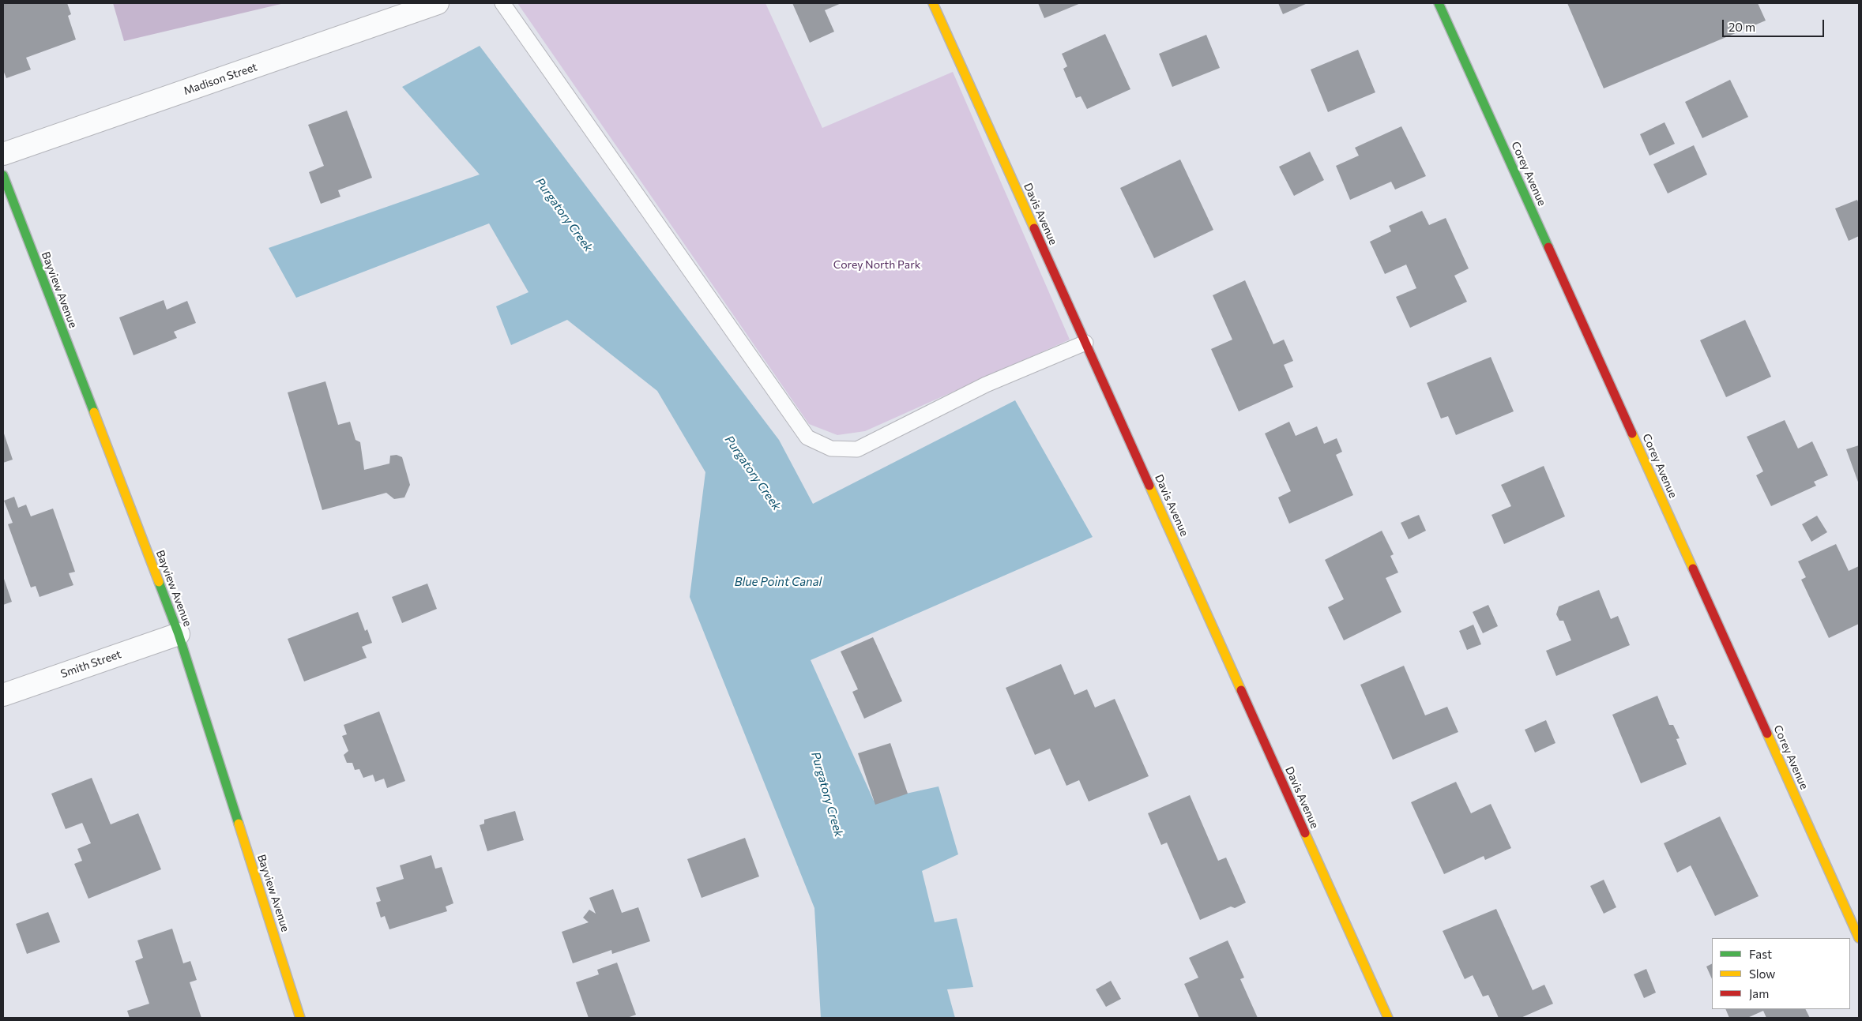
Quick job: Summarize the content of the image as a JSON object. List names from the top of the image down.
{
  "streets": {
    "street": [
      "Madison Street",
      "Corey Avenue",
      "Davis Avenue",
      "Bayview Avenue",
      "Smith Street"
    ]
  },
  "crossings": [
    ["Bayview Avenue", "Smith Street"]
  ],
  "water": ["Purgatory Creek", "Blue Point Canal"],
  "parks": ["Corey North Park"],
  "legend": ["Fast", "Slow", "Jam"],
  "scale_bar": "20 m"
}
